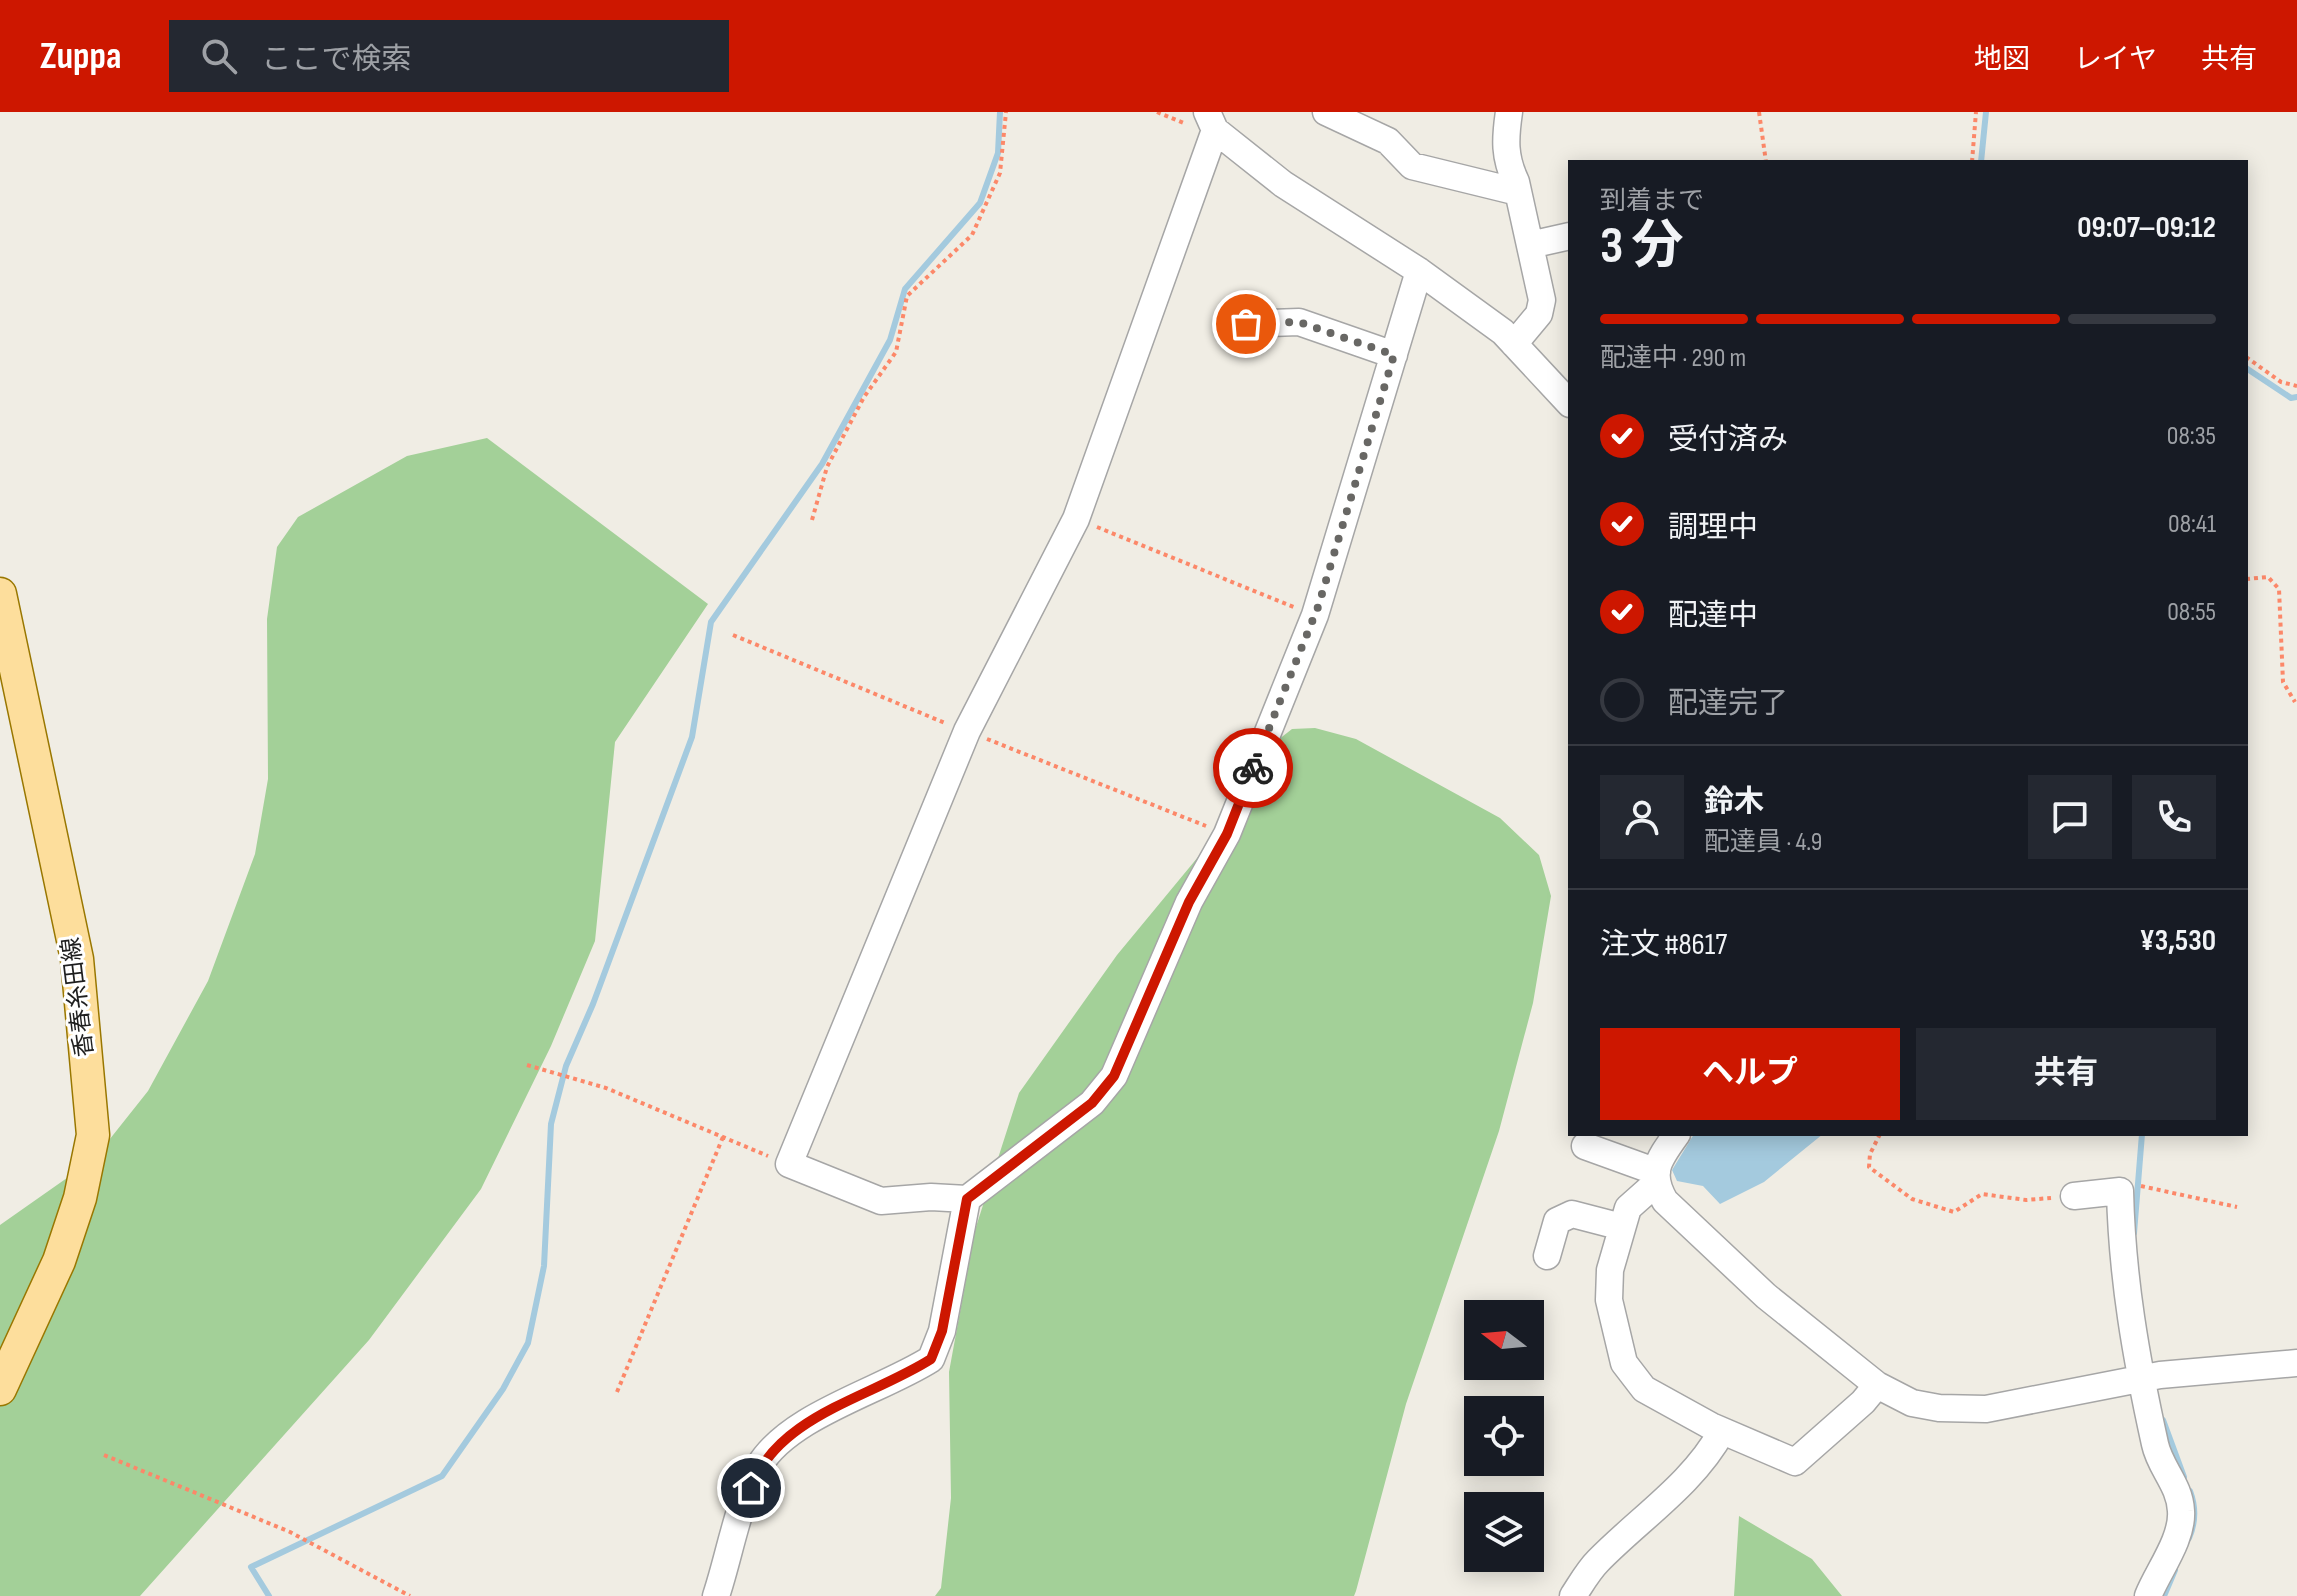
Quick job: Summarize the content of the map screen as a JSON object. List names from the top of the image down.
{
  "streets": {
    "main road": ["香春糸田線"]
  },
  "north": "left",
  "page": {
    "header": "Zuppa",
    "search": "ここで検索",
    "nav": ["地図", "レイヤ", "共有"],
    "heading": ["3 分", "到着まで", "09:07–09:12"],
    "panel": [
      "鈴木",
      "配達員 · 4.9",
      "注文 #8617",
      "¥3,530"
    ],
    "bar": "配達中 · 290 m",
    "list": [
      ["受付済み", "08:35"],
      ["調理中", "08:41"],
      ["配達中", "08:55"],
      "配達完了"
    ],
    "buttons": ["ヘルプ", "共有"]
  }
}
